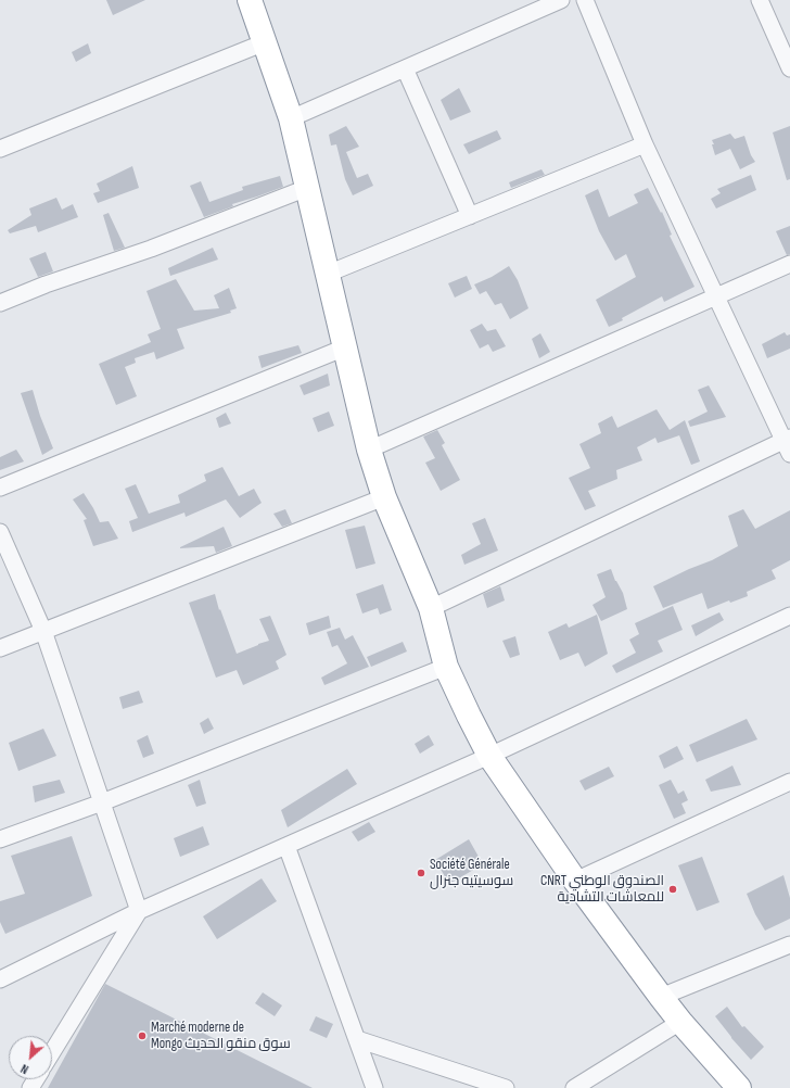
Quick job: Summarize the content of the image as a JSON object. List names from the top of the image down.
{
  "places": ["Société Générale سوسيتيه جنرال", "CNRT الصندوق الوطني للمعاشات التشادية", "Marché moderne de Mongo سوق منقو الحديث"],
  "north": "bottom left"
}
